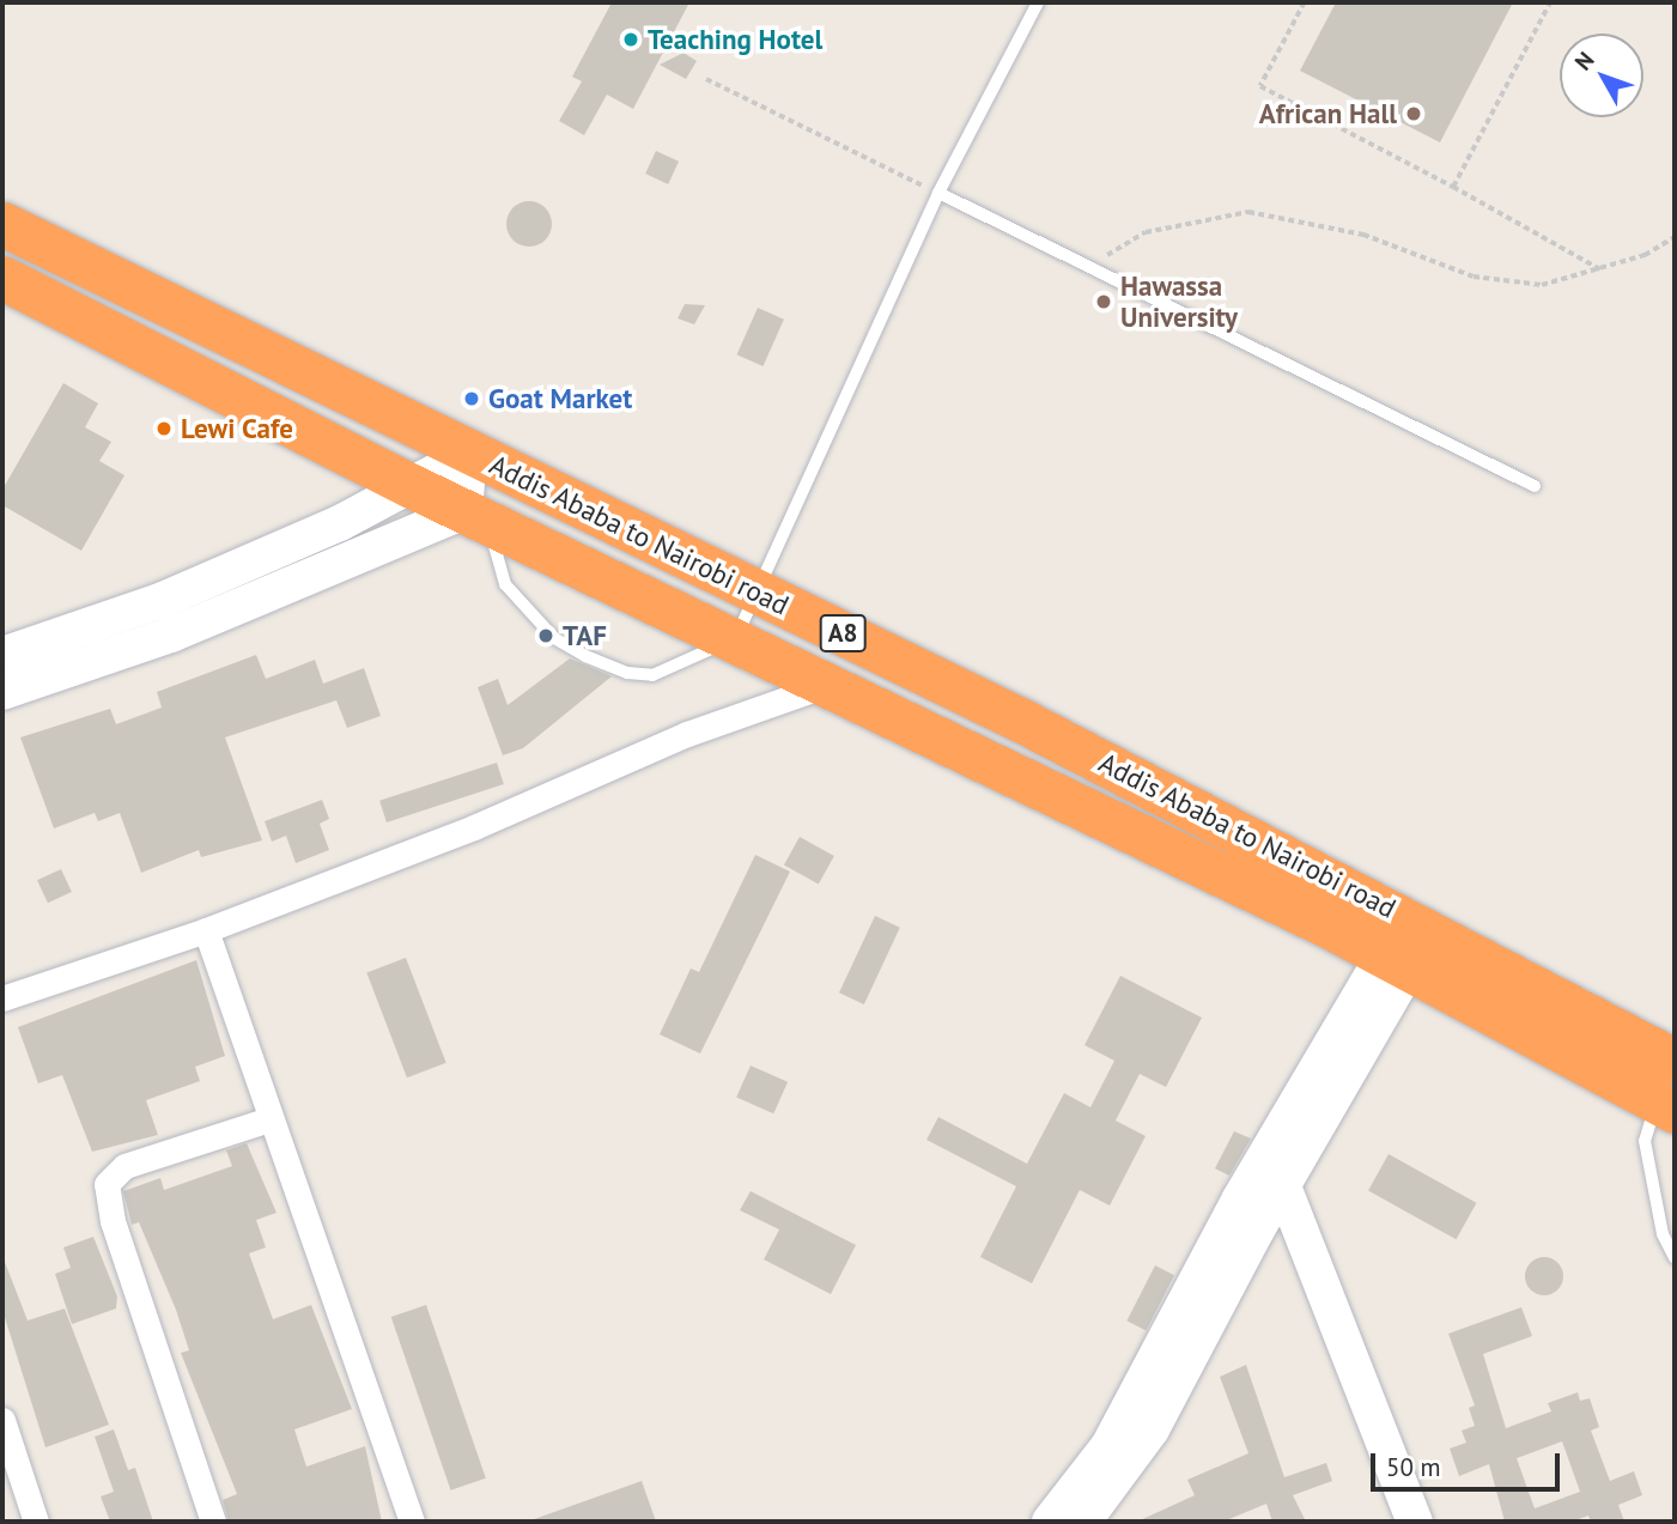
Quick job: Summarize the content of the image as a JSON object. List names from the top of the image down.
{
  "streets": {
    "highway": ["Addis Ababa to Nairobi road", "A8"]
  },
  "places": [
    "Teaching Hotel",
    "African Hall",
    "Hawassa University",
    "Goat Market",
    "Lewi Cafe",
    "TAF"
  ],
  "scale_bar": "50 m",
  "north": "top left"
}
